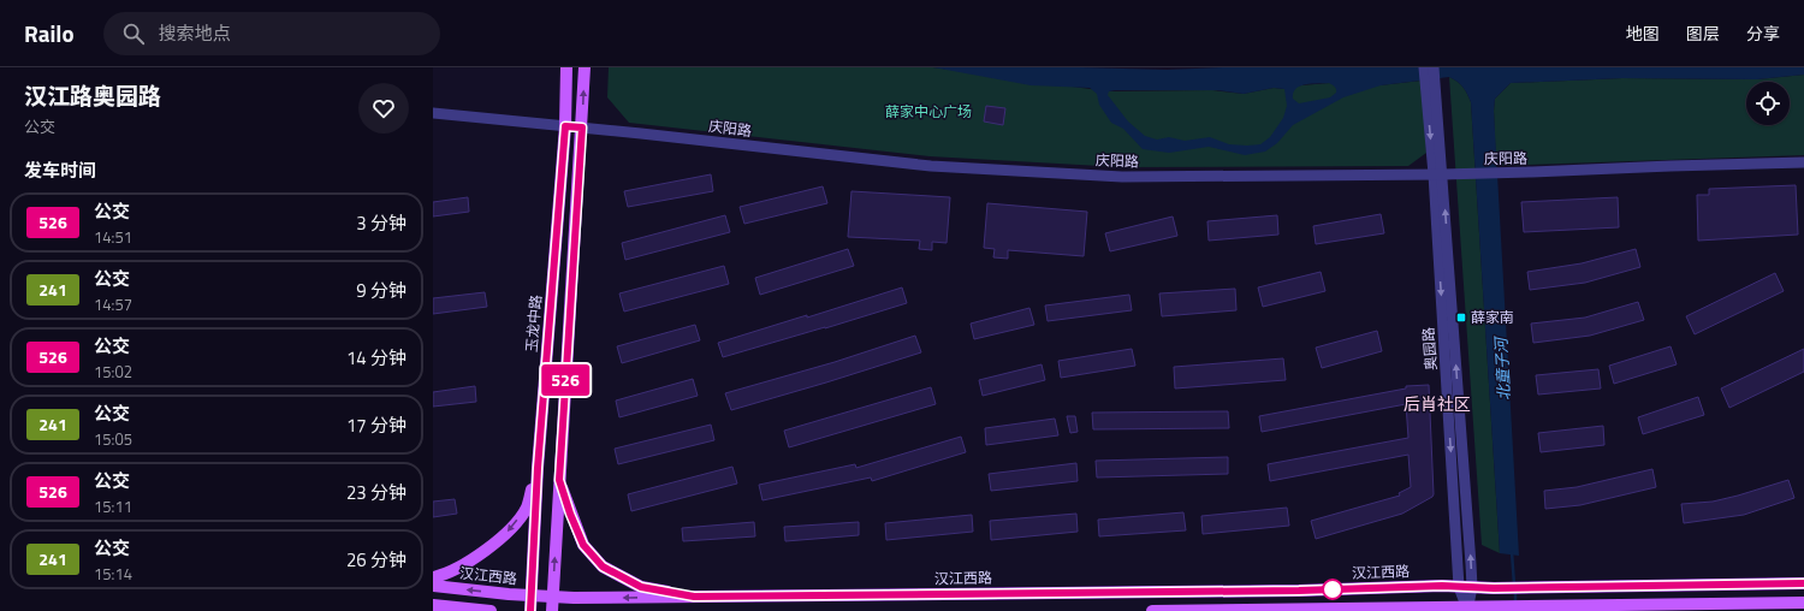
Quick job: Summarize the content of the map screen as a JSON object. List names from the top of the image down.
{
  "streets": {
    "main road": ["玉龙中路", "汉江西路"],
    "street": ["庆阳路", "奥园路"]
  },
  "crossings": [
    ["庆阳路", "玉龙中路"],
    ["庆阳路", "奥园路"],
    ["玉龙中路", "汉江西路"],
    ["奥园路", "汉江西路"]
  ],
  "districts": ["后肖社区"],
  "water": ["北童子河"],
  "parks": ["薛家中心广场"],
  "places": {
    "transit": ["薛家南"]
  },
  "lines": ["bus line 526"],
  "page": {
    "header": "Railo",
    "search": "搜索地点",
    "nav": ["地图", "图层", "分享"],
    "heading": [
      ["汉江路奥园路", "公交"],
      "发车时间"
    ],
    "on_map": "526",
    "list": [
      {
        "mark": "526",
        "name": "公交",
        "note": "14:51",
        "value": "3 分钟"
      },
      {
        "mark": "241",
        "name": "公交",
        "note": "14:57",
        "value": "9 分钟"
      },
      {
        "mark": "526",
        "name": "公交",
        "note": "15:02",
        "value": "14 分钟"
      },
      {
        "mark": "241",
        "name": "公交",
        "note": "15:05",
        "value": "17 分钟"
      },
      {
        "mark": "526",
        "name": "公交",
        "note": "15:11",
        "value": "23 分钟"
      },
      {
        "mark": "241",
        "name": "公交",
        "note": "15:14",
        "value": "26 分钟"
      }
    ]
  }
}
